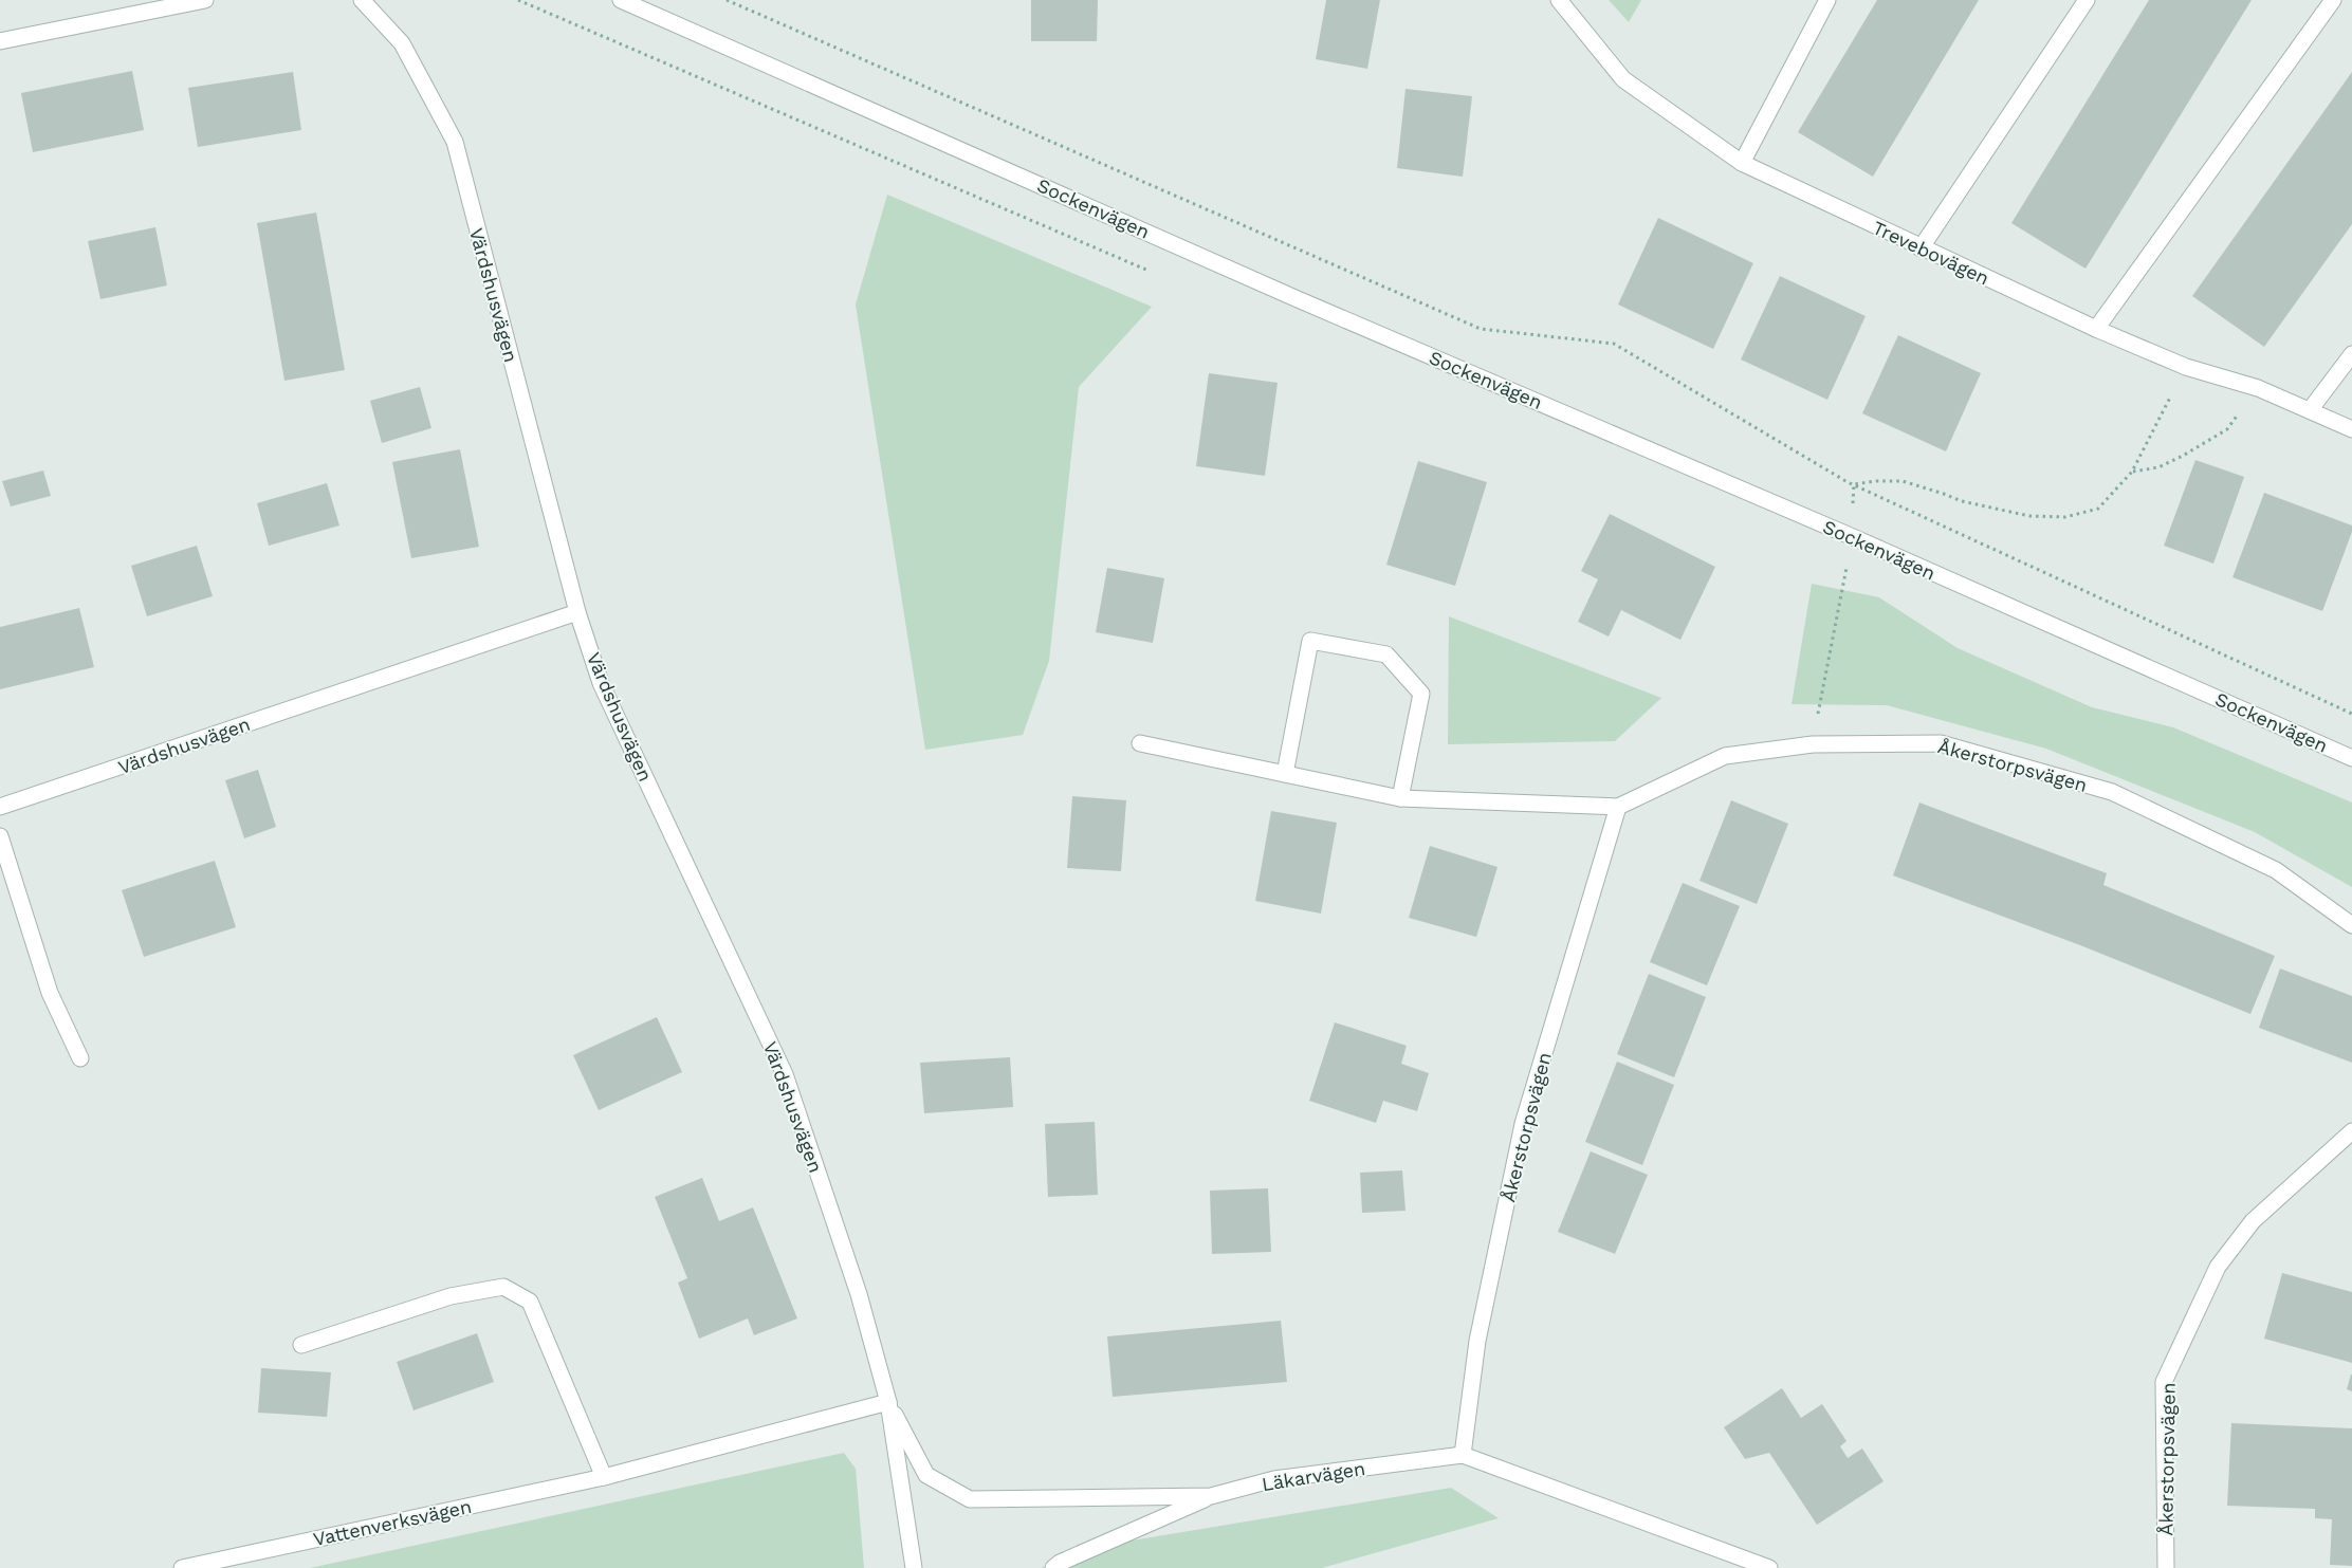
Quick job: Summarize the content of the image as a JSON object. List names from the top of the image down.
{
  "streets": {
    "street": [
      "Sockenvägen",
      "Trevebovägen",
      "Värdshusvägen",
      "Åkerstorpsvägen",
      "Läkarvägen",
      "Vattenverksvägen"
    ]
  },
  "crossings": [
    ["Värdshusvägen", "Läkarvägen"],
    ["Värdshusvägen", "Vattenverksvägen"],
    ["Åkerstorpsvägen", "Läkarvägen"],
    ["Läkarvägen", "Vattenverksvägen"]
  ]
}
